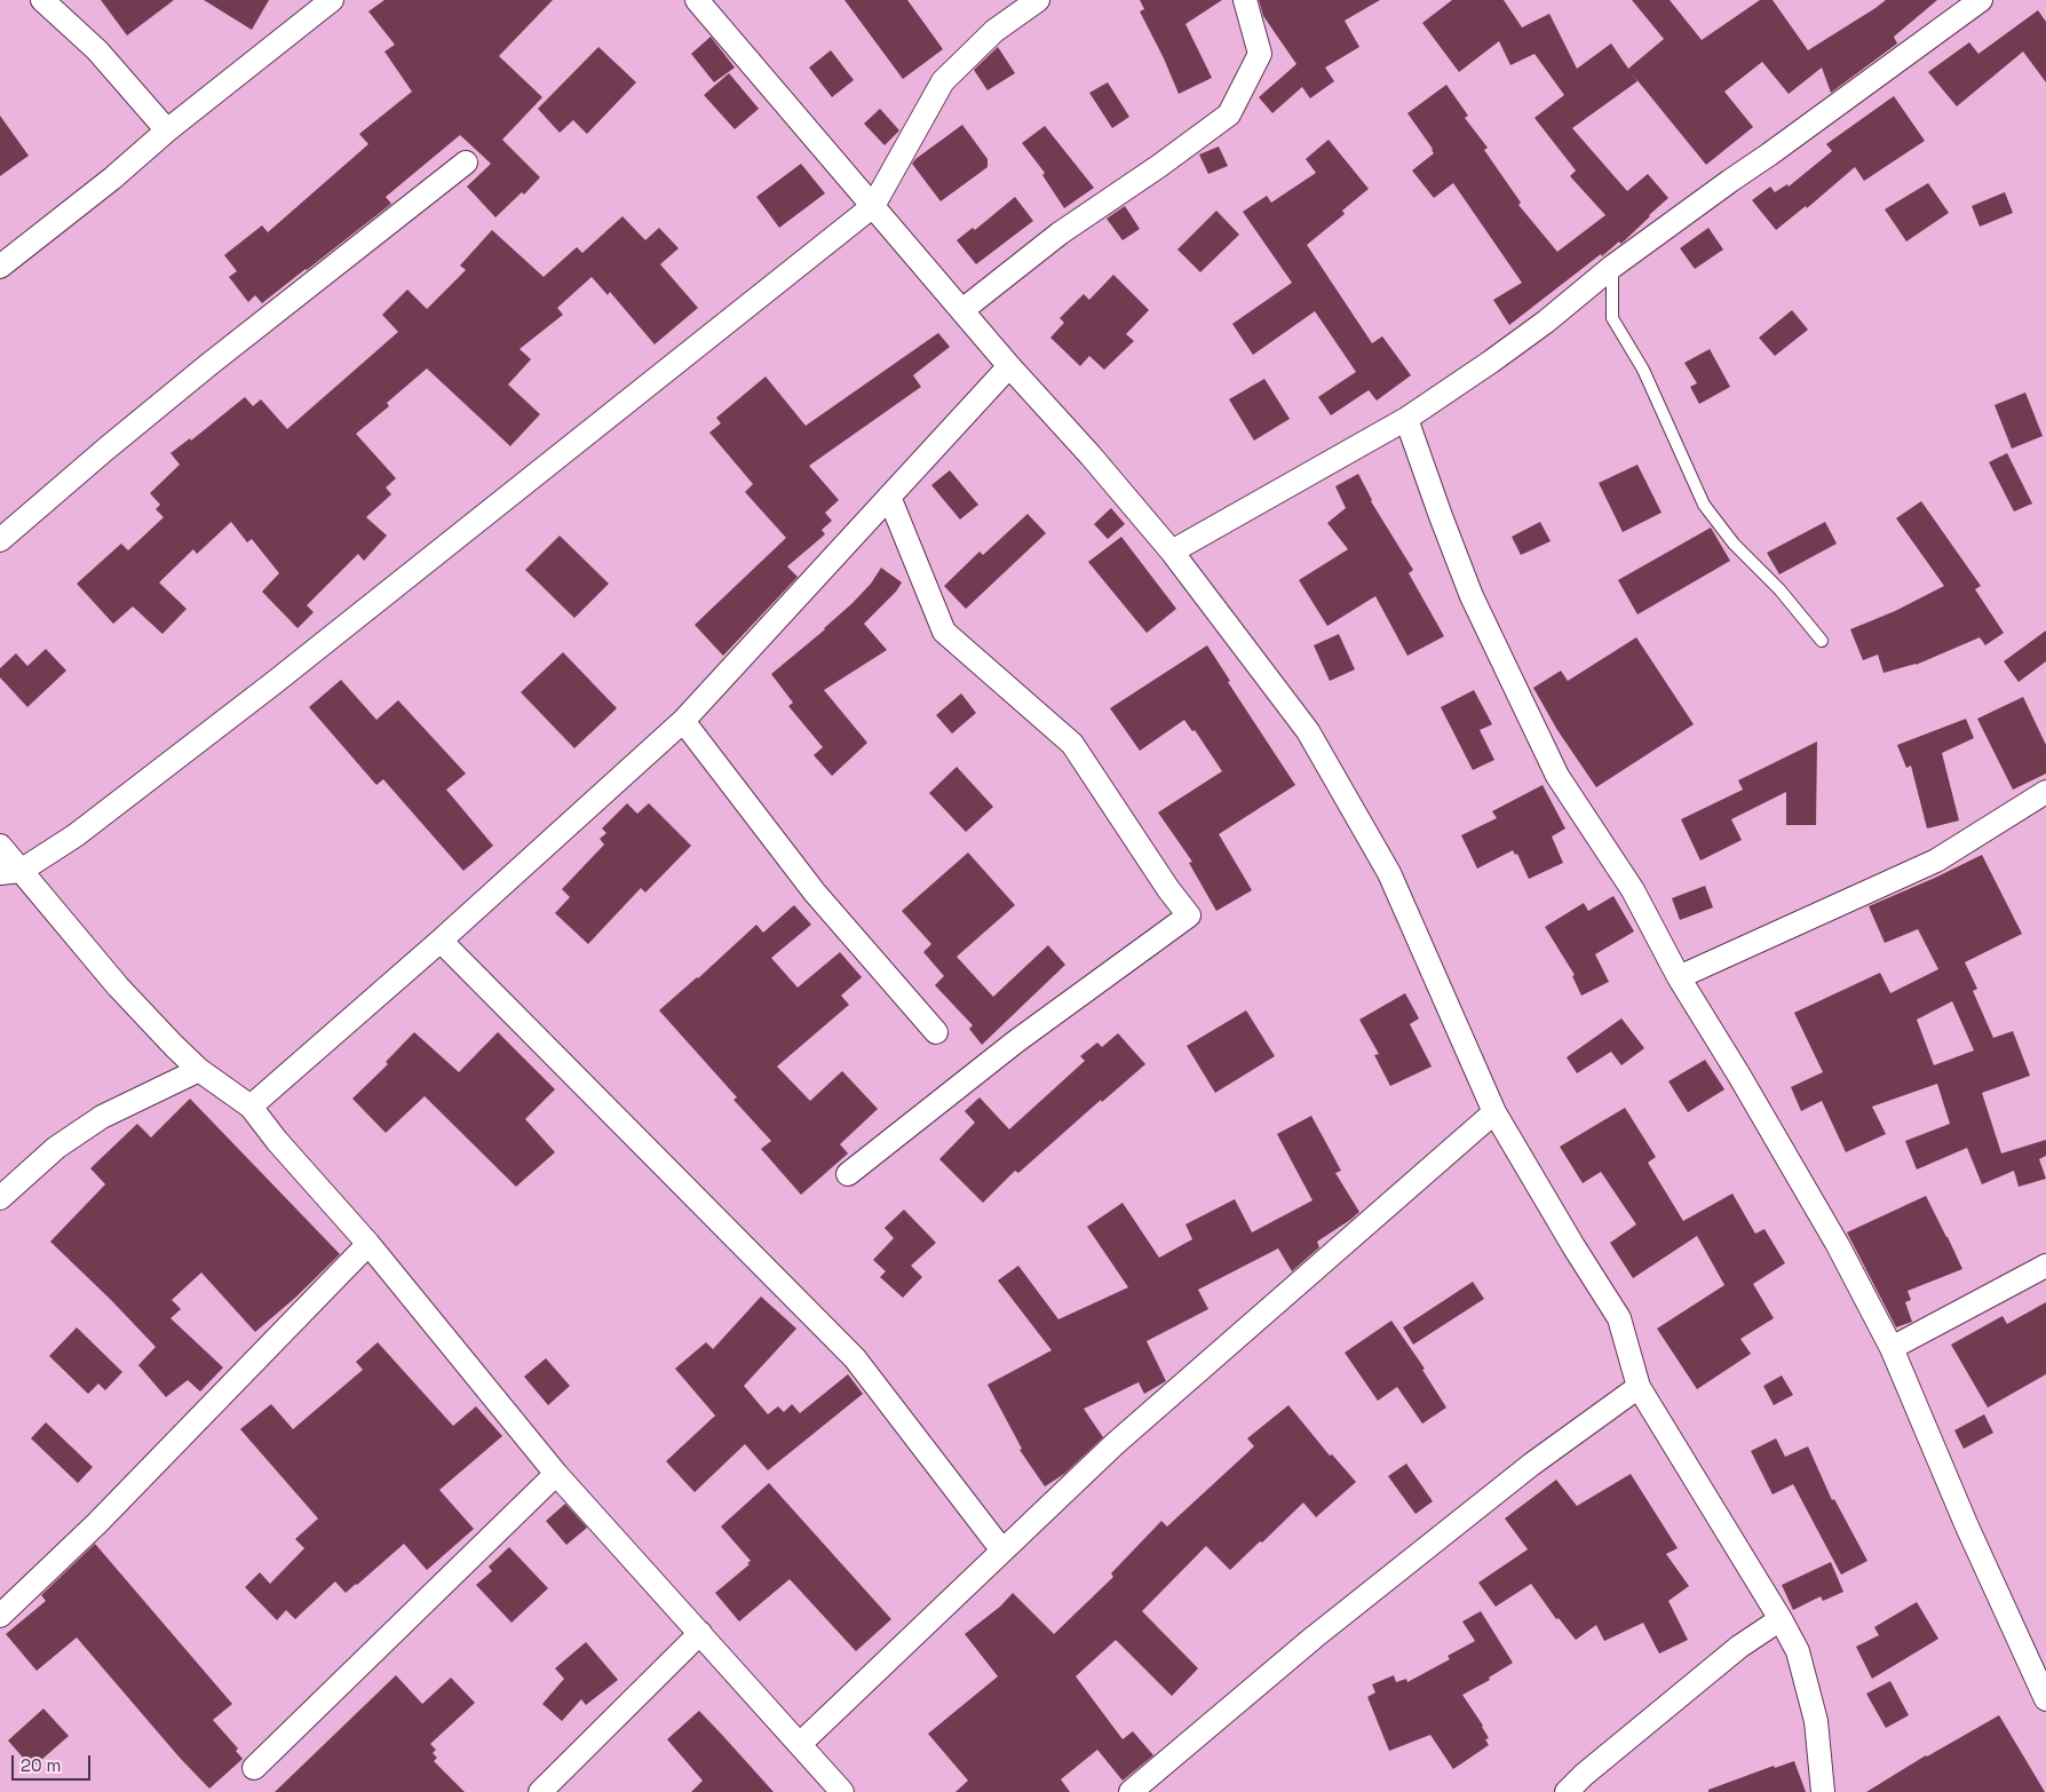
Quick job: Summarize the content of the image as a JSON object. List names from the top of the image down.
{
  "scale_bar": "20 m"
}
